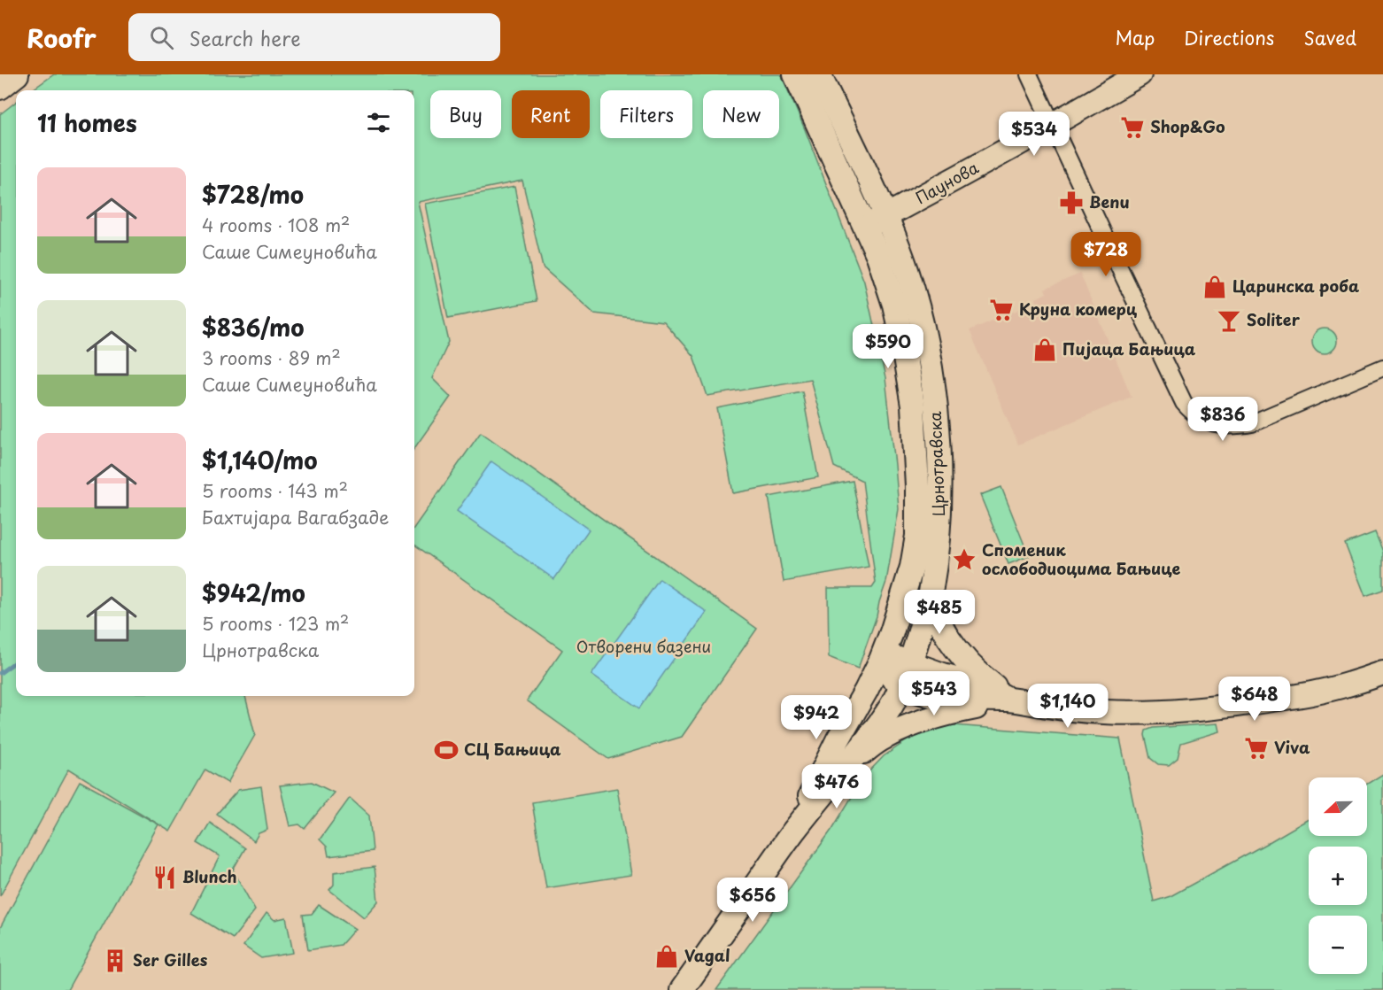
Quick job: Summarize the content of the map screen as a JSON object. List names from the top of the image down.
{
  "streets": {
    "main road": ["Паунова", "Црнотравска"]
  },
  "crossings": [
    ["Паунова", "Црнотравска"]
  ],
  "parks": ["Отворени базени"],
  "places": {
    "supermarket": ["Shop&Go", "Круна комерц", "Viva"],
    "pharmacy": ["Benu"],
    "shop": ["Царинска роба", "Пијаца Бањица", "Vagal"],
    "bar": ["Soliter"],
    "place": ["Споменик ослободиоцима Бањице"],
    "sports": ["СЦ Бањица"],
    "restaurant": ["Blunch"],
    "building": ["Ser Gilles"]
  },
  "north": "left",
  "page": {
    "header": "Roofr",
    "search": "Search here",
    "nav": ["Map", "Directions", "Saved"],
    "chip": [
      "Buy",
      "Rent",
      "Filters",
      "New"
    ],
    "heading": "11 homes",
    "price": [
      "$534",
      "$728",
      "$590",
      "$836",
      "$485",
      "$543",
      "$648",
      "$1,140",
      "$942",
      "$476",
      "$656"
    ],
    "list": [
      {
        "name": "$728/mo",
        "note": "4 rooms · 108 m² · Саше Симеуновића"
      },
      {
        "name": "$836/mo",
        "note": "3 rooms · 89 m² · Саше Симеуновића"
      },
      {
        "name": "$1,140/mo",
        "note": "5 rooms · 143 m² · Бахтијара Вагабзаде"
      },
      {
        "name": "$942/mo",
        "note": "5 rooms · 123 m² · Црнотравска"
      }
    ],
    "map_buttons": ["+", "−"]
  }
}
